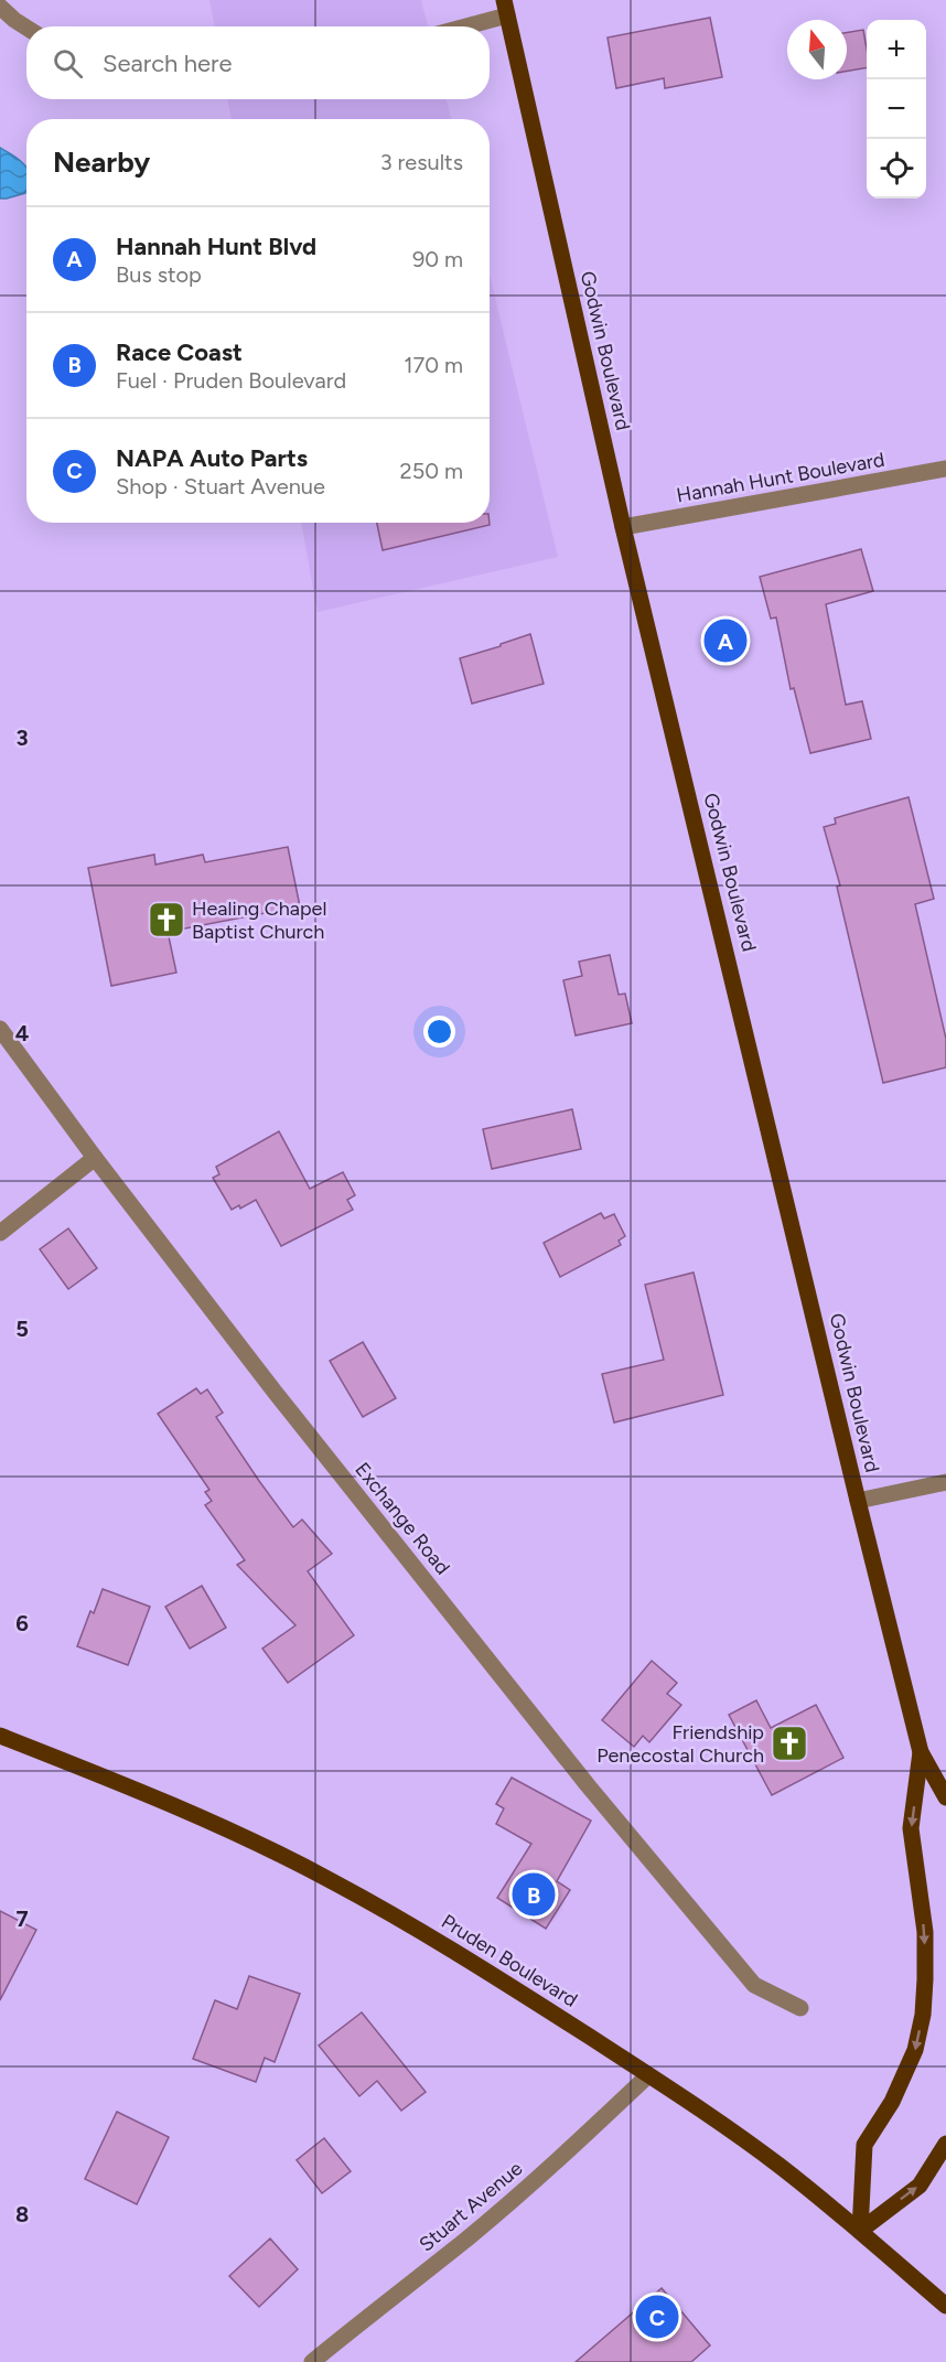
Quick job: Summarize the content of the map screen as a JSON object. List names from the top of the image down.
{
  "streets": {
    "main road": ["Godwin Boulevard", "Pruden Boulevard"],
    "street": ["Hannah Hunt Boulevard", "Exchange Road", "Stuart Avenue"]
  },
  "crossings": [
    ["Godwin Boulevard", "Hannah Hunt Boulevard"],
    ["Godwin Boulevard", "Pruden Boulevard"],
    ["Pruden Boulevard", "Stuart Avenue"]
  ],
  "places": {
    "church": ["Healing Chapel Baptist Church", "Friendship Penecostal Church"]
  },
  "north": "top",
  "page": {
    "map_buttons": ["+", "−"],
    "search": "Search here",
    "heading": ["Nearby", "3 results"],
    "list": [
      {
        "mark": "A",
        "name": "Hannah Hunt Blvd",
        "note": "Bus stop",
        "value": "90 m"
      },
      {
        "mark": "B",
        "name": "Race Coast",
        "note": "Fuel · Pruden Boulevard",
        "value": "170 m"
      },
      {
        "mark": "C",
        "name": "NAPA Auto Parts",
        "note": "Shop · Stuart Avenue",
        "value": "250 m"
      }
    ],
    "pins": ["A", "B", "C"]
  },
  "grid": {
    "rows": [
      "3",
      "4",
      "5",
      "6",
      "7",
      "8"
    ]
  }
}
